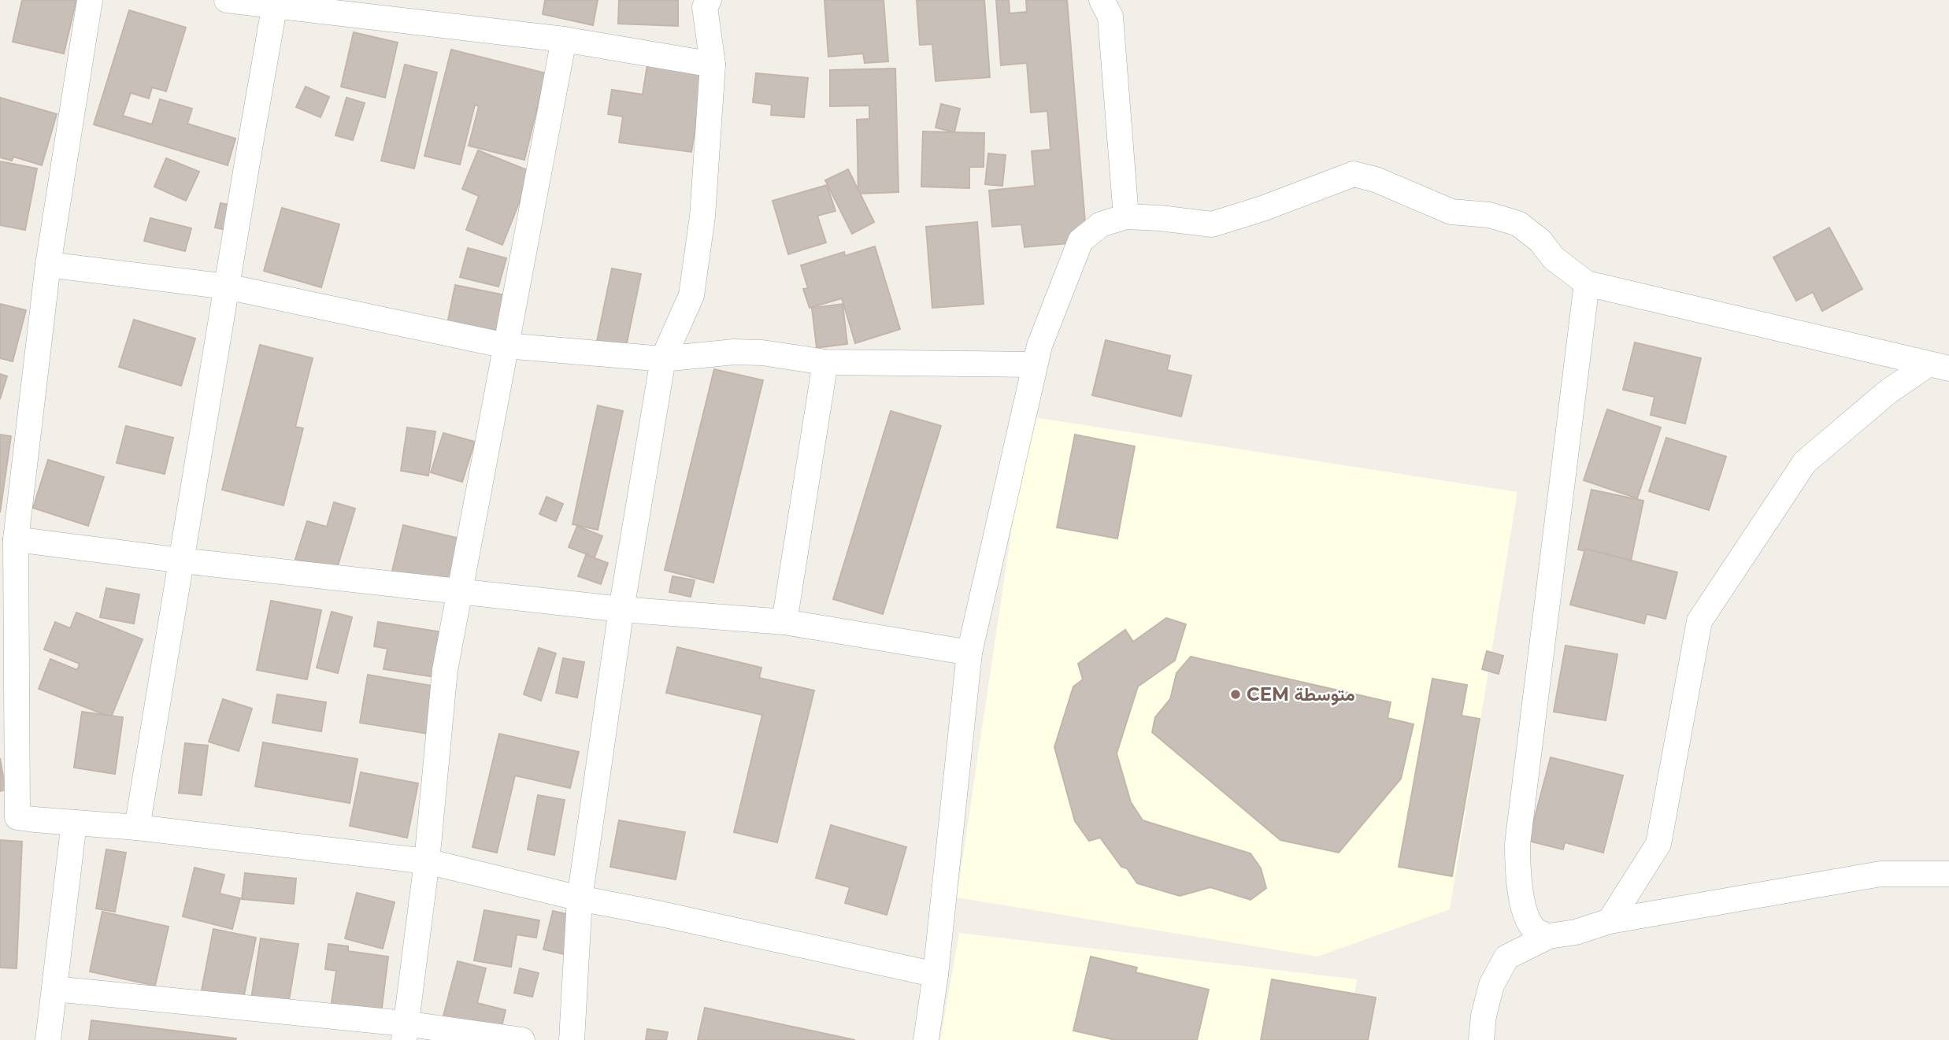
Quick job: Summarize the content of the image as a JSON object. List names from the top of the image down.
{
  "places": ["CEM متوسطة"]
}
